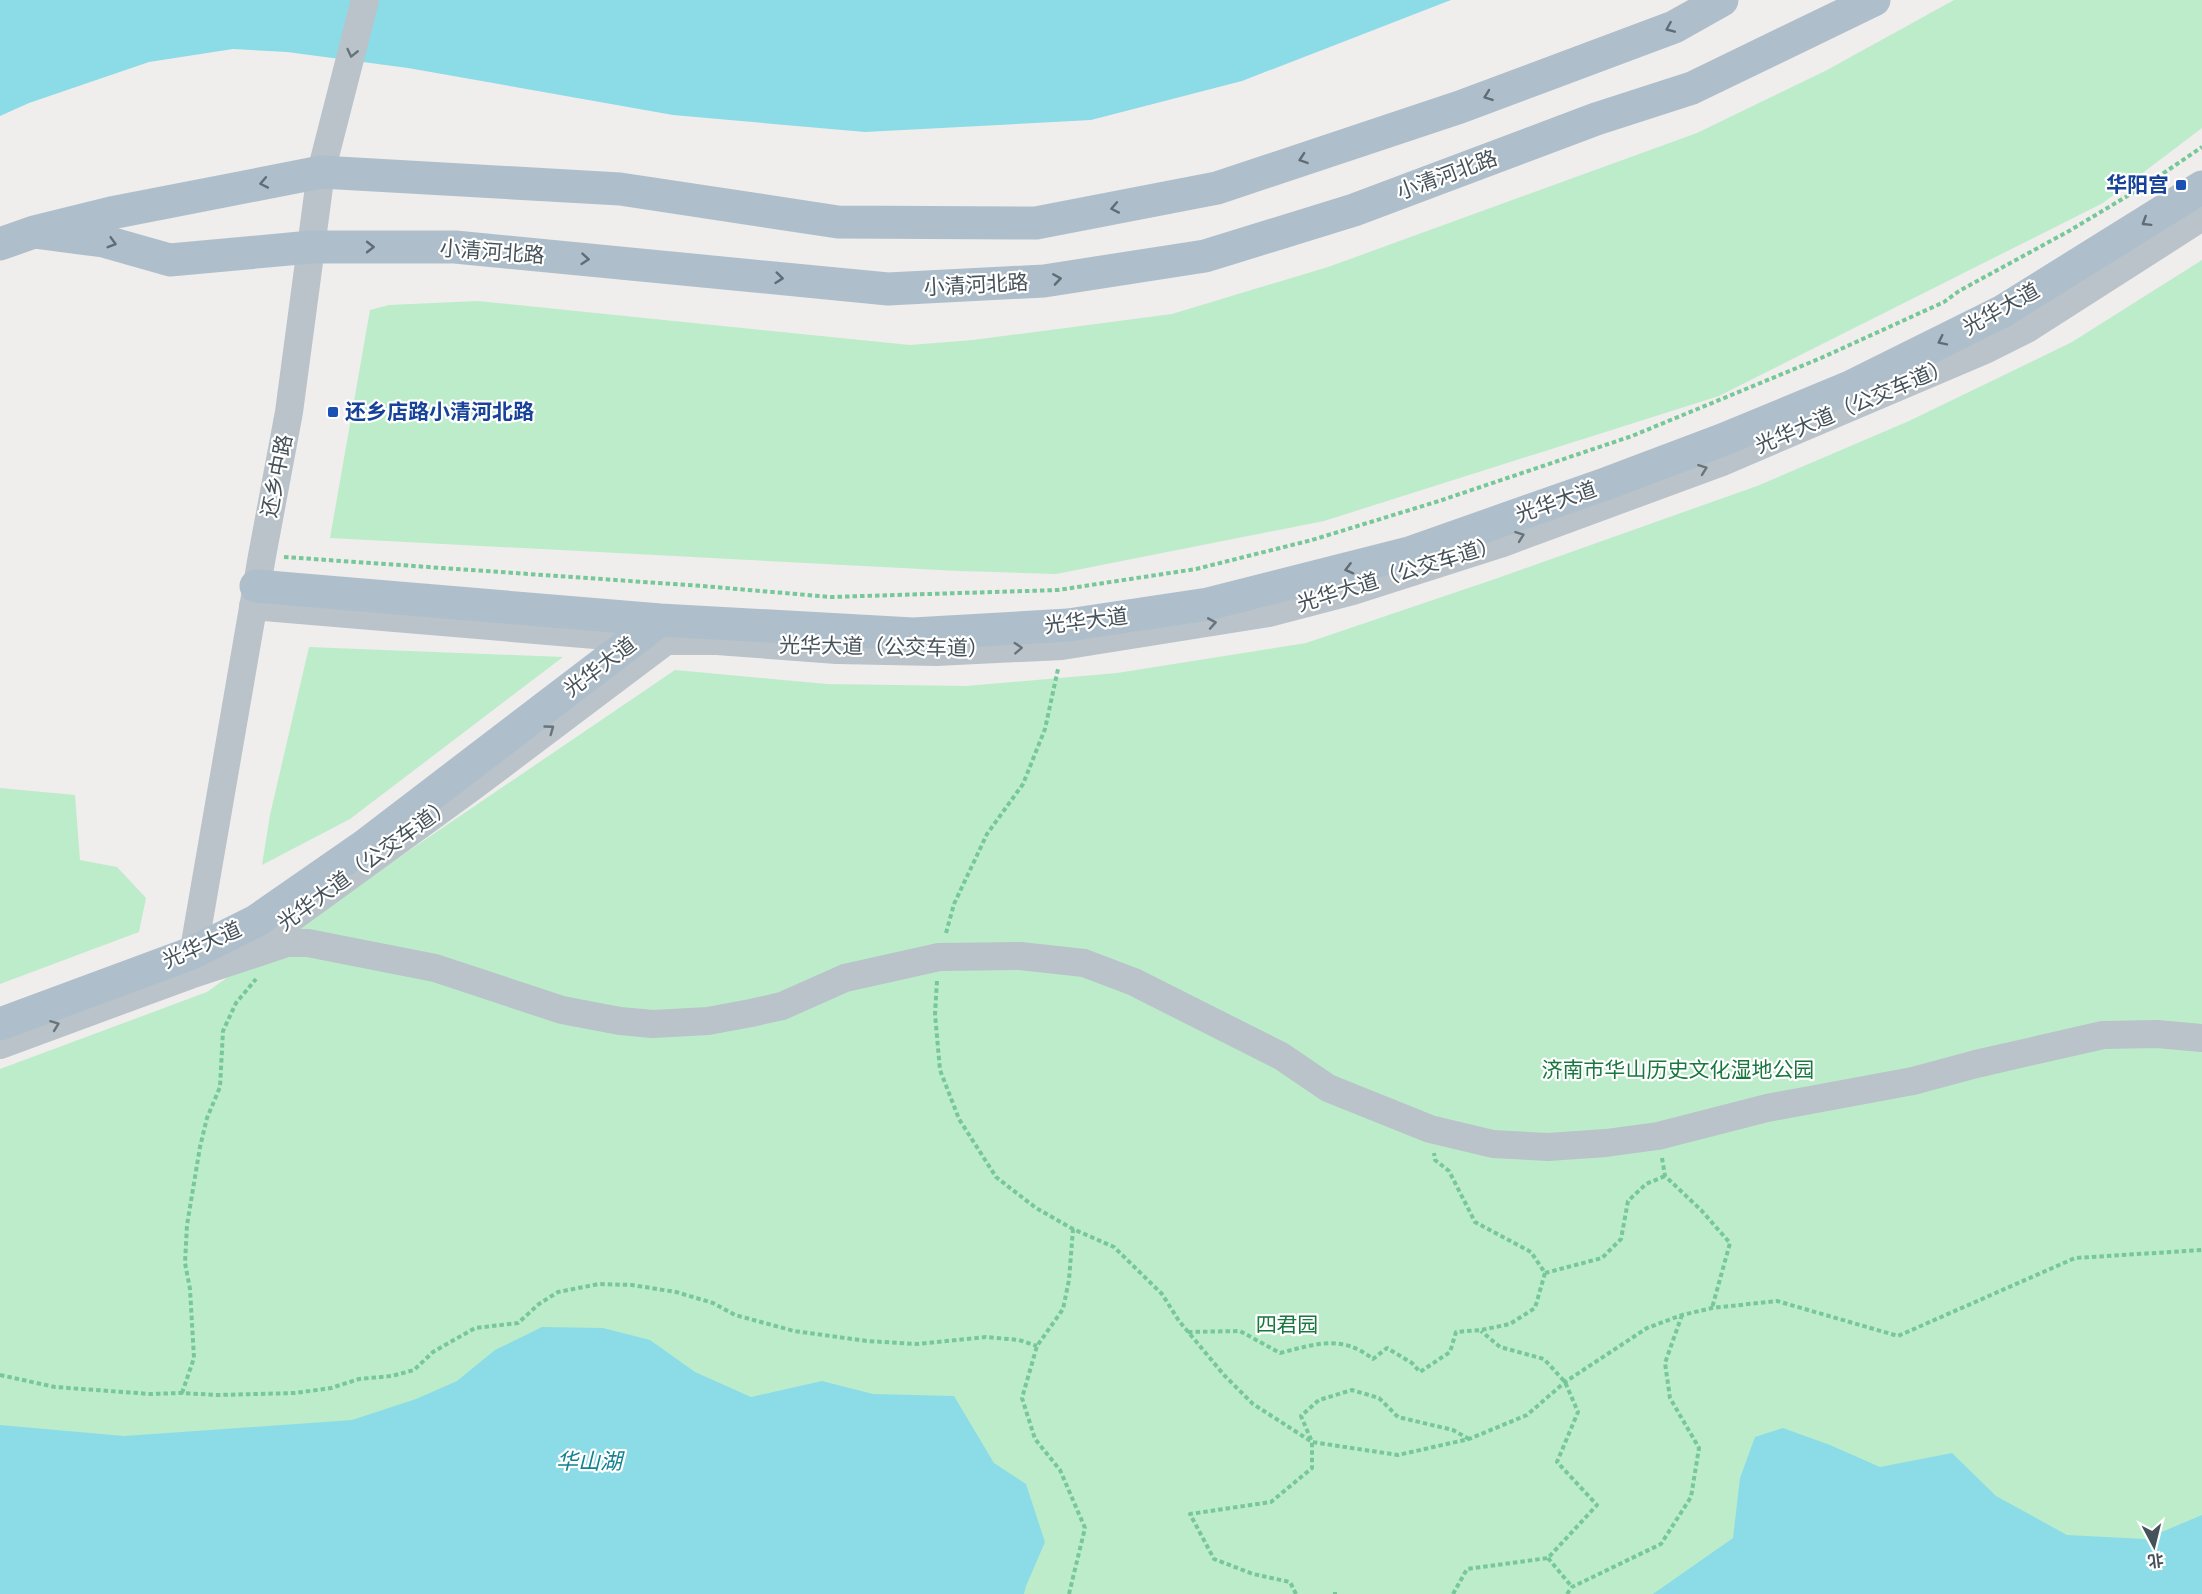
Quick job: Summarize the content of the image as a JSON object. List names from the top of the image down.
{
  "streets": {
    "main road": ["小清河北路", "光华大道"],
    "street": ["光华大道（公交车道）", "还乡中路"]
  },
  "crossings": [
    ["小清河北路", "还乡中路"],
    ["光华大道", "光华大道（公交车道）"],
    ["光华大道", "还乡中路"]
  ],
  "one_way": ["光华大道", "光华大道（公交车道）"],
  "water": ["华山湖"],
  "parks": ["济南市华山历史文化湿地公园", "四君园"],
  "places": {
    "transit": ["华阳宫", "还乡店路小清河北路"]
  },
  "north": "bottom"
}
